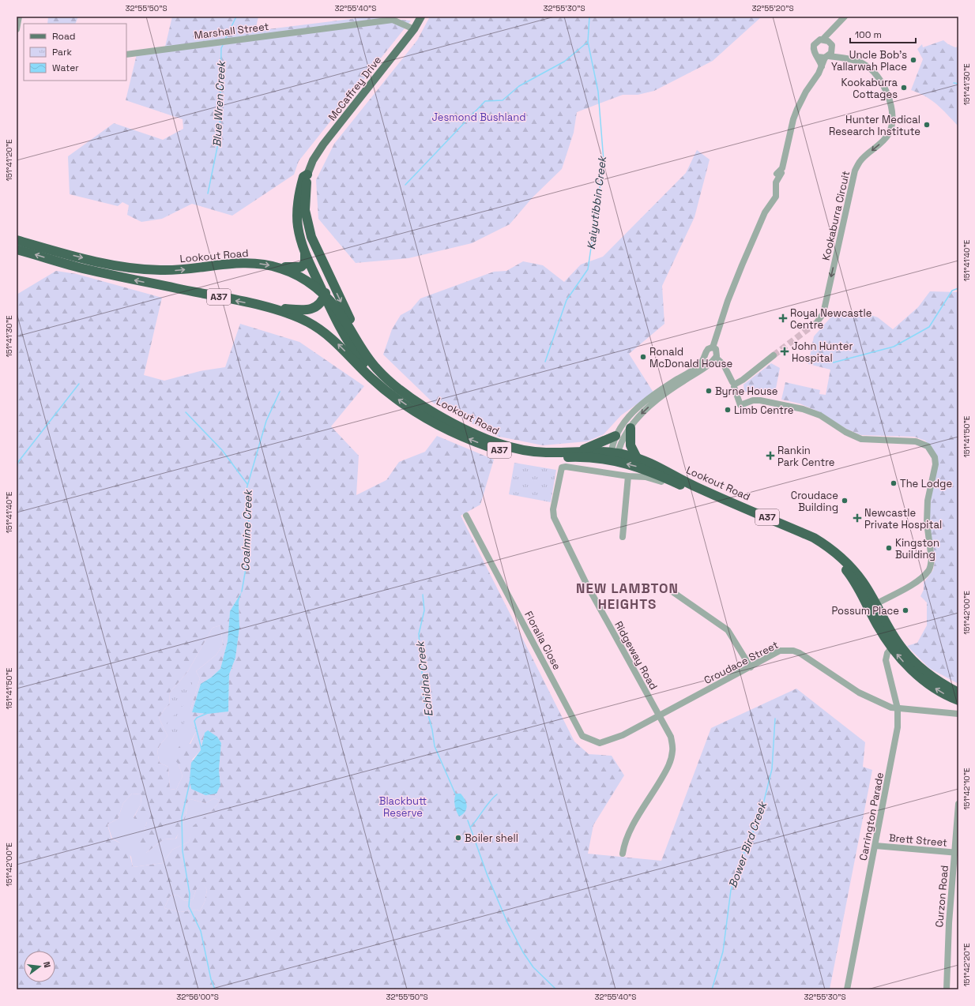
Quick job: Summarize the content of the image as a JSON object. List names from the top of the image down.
{
  "streets": {
    "highway": ["Lookout Road", "A37"],
    "main road": ["McCaffrey Drive"],
    "street": [
      "Marshall Street",
      "Kookaburra Circuit",
      "Floralia Close",
      "Ridgeway Road",
      "Croudace Street",
      "Carrington Parade",
      "Brett Street",
      "Curzon Road"
    ]
  },
  "crossings": [
    ["Marshall Street", "McCaffrey Drive"],
    ["Lookout Road", "Carrington Parade"],
    ["Floralia Close", "Croudace Street"],
    ["Ridgeway Road", "Croudace Street"],
    ["Croudace Street", "Carrington Parade"],
    ["Carrington Parade", "Brett Street"],
    ["Brett Street", "Curzon Road"]
  ],
  "one_way": ["Kookaburra Circuit"],
  "districts": ["NEW LAMBTON HEIGHTS"],
  "water": [
    "Blue Wren Creek",
    "Kaiyutibbin Creek",
    "Coalmine Creek",
    "Echidna Creek",
    "Bower Bird Creek"
  ],
  "parks": ["Jesmond Bushland", "Blackbutt Reserve"],
  "places": {
    "other": [
      "Uncle Bob’s Yallarwah Place",
      "Kookaburra Cottages",
      "Hunter Medical Research Institute",
      "Ronald McDonald House",
      "Byrne House",
      "Limb Centre",
      "The Lodge",
      "Croudace Building",
      "Kingston Building",
      "Possum Place",
      "Boiler shell"
    ],
    "health": [
      "Royal Newcastle Centre",
      "John Hunter Hospital",
      "Rankin Park Centre",
      "Newcastle Private Hospital"
    ]
  },
  "legend": ["Road", "Park", "Water"],
  "scale_bar": "100 m",
  "north": "right",
  "coordinates": [
    "32°55'50\"S",
    "32°55'40\"S",
    "32°55'30\"S",
    "32°55'20\"S",
    "151°41'30\"E",
    "151°41'20\"E",
    "151°41'40\"E",
    "151°41'50\"E",
    "151°42'00\"E",
    "151°42'10\"E",
    "151°42'20\"E",
    "32°56'00\"S"
  ]
}
